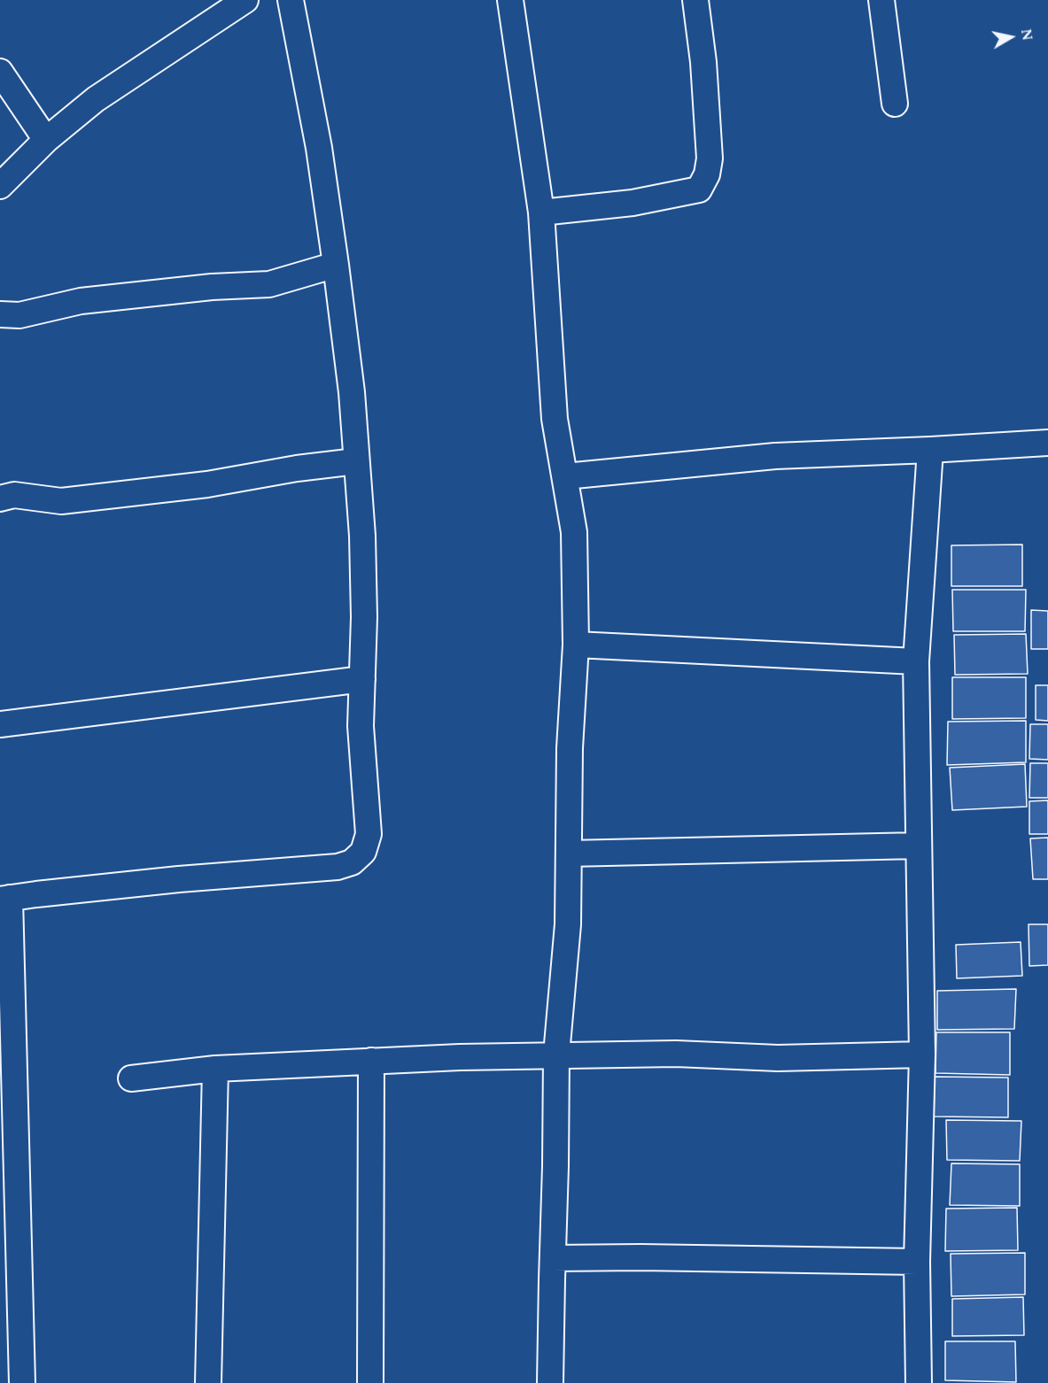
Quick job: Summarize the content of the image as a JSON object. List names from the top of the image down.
{
  "north": "right"
}
